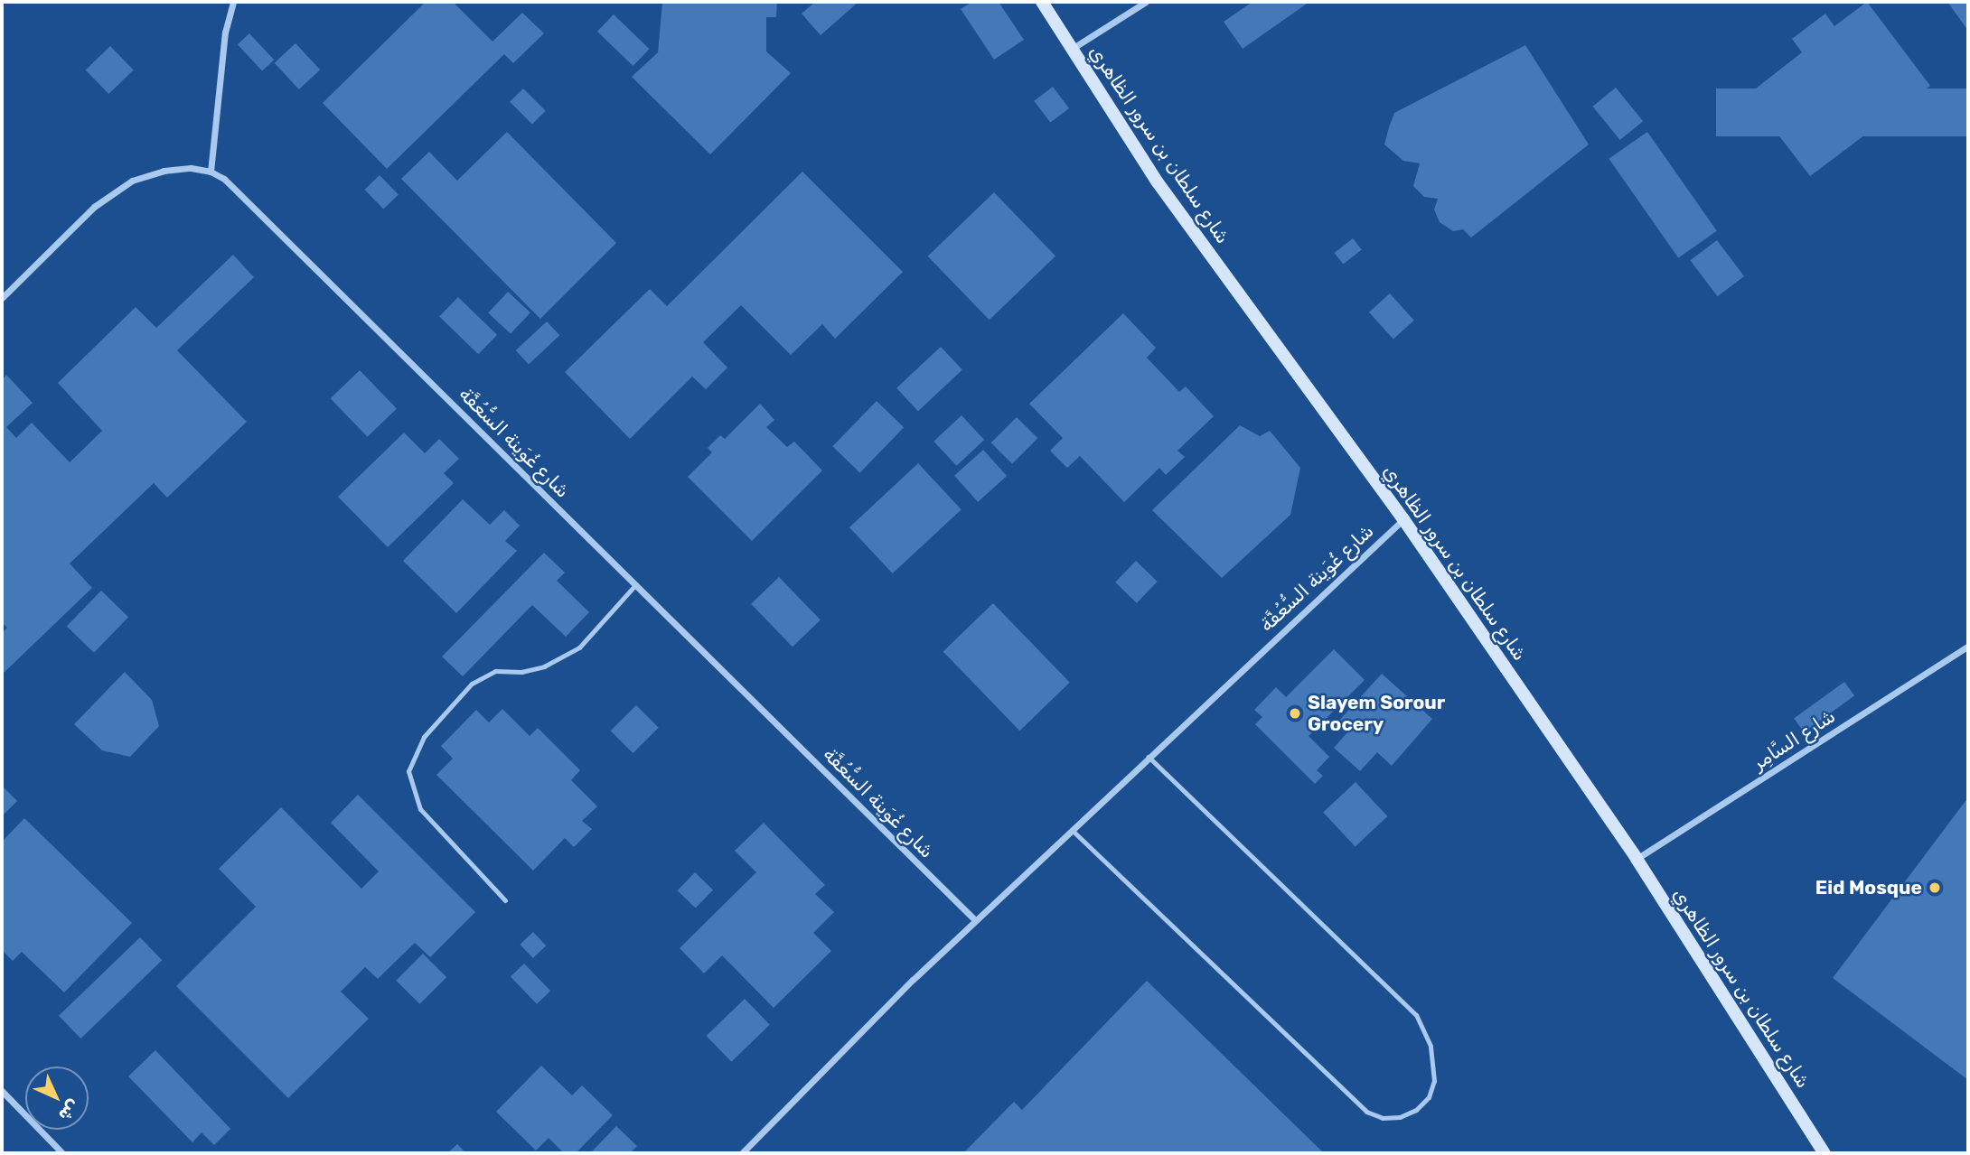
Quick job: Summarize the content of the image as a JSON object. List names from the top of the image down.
{
  "streets": {
    "street": ["شارع سلطان بن سرور الظاهري", "شارع غُوَينة السُّعُفَّة", "شارع السَّامِر"]
  },
  "crossings": [
    ["شارع سلطان بن سرور الظاهري", "شارع غُوَينة السُّعُفَّة"],
    ["شارع سلطان بن سرور الظاهري", "شارع السَّامِر"]
  ],
  "places": ["Slayem Sorour Grocery", "Eid Mosque"],
  "north": "bottom right"
}
